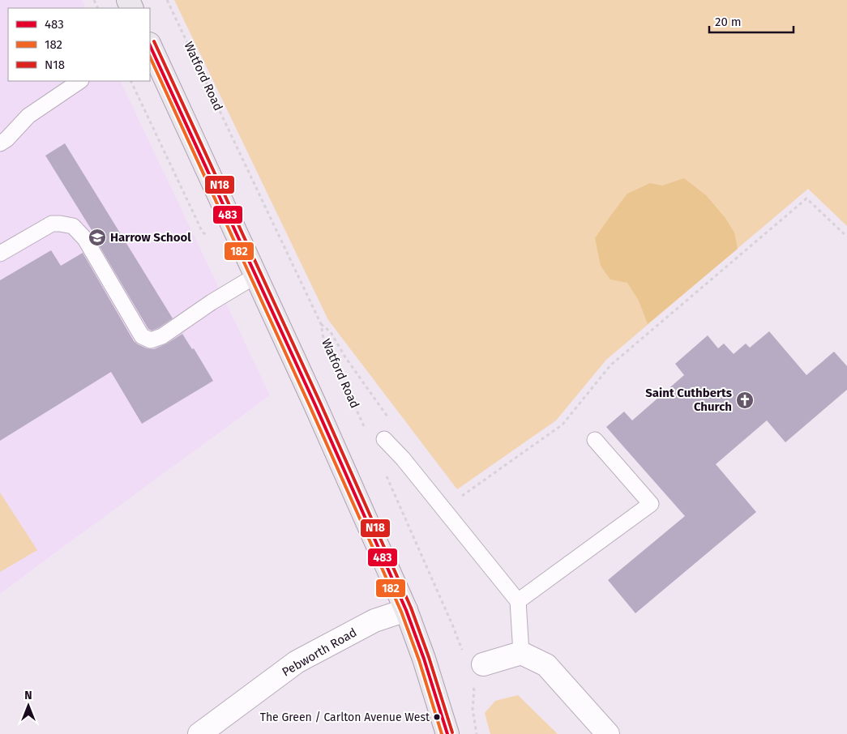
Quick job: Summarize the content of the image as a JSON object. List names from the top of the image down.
{
  "streets": {
    "street": ["Pebworth Road"],
    "path": ["Watford Road"]
  },
  "places": {
    "school or university": ["Harrow School"],
    "church": ["Saint Cuthberts Church"],
    "other": ["The Green / Carlton Avenue West"]
  },
  "lines": ["transit line N18", "transit line 483", "transit line 182"],
  "legend": ["483", "182", "N18"],
  "scale_bar": "20 m",
  "north": "top"
}
